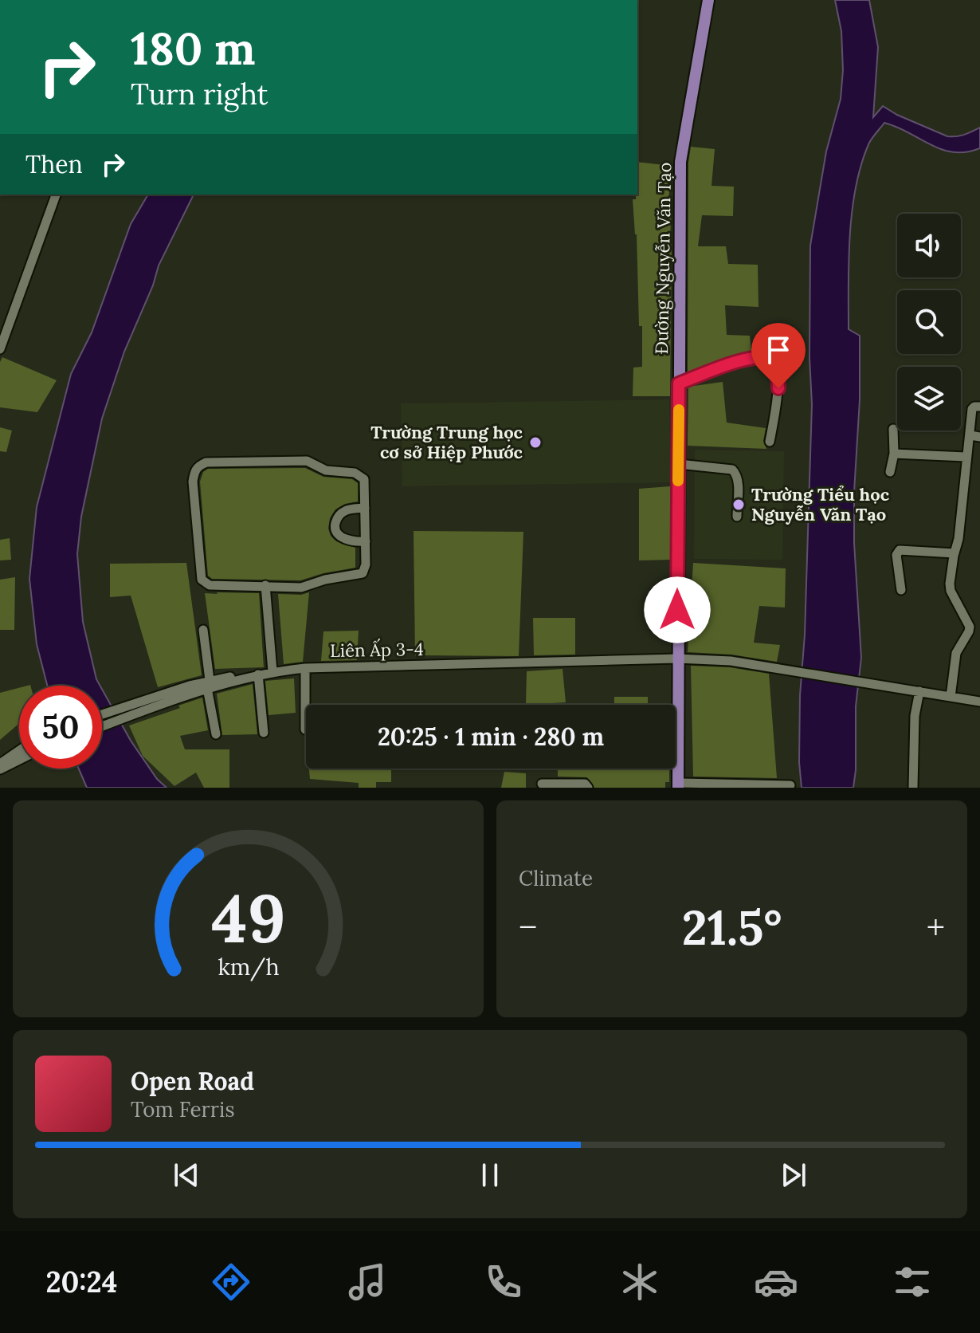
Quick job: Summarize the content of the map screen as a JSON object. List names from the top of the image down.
{
  "streets": {
    "main road": ["Đường Nguyễn Văn Tạo"],
    "street": ["Liên Ấp 3-4"]
  },
  "crossings": [
    ["Đường Nguyễn Văn Tạo", "Liên Ấp 3-4"]
  ],
  "places": ["Trường Trung học cơ sở Hiệp Phước", "Trường Tiểu học Nguyễn Văn Tạo"],
  "page": {
    "turn": ["180 m", "Turn right"],
    "then": "Then",
    "limit": "50",
    "trip": "20:25 · 1 min · 280 m",
    "tile": "Climate",
    "heat": ["−", "21.5°", "+"],
    "song": ["Open Road", "Tom Ferris"],
    "tabs": "20:24",
    "gauge": ["49", "km/h"]
  }
}
